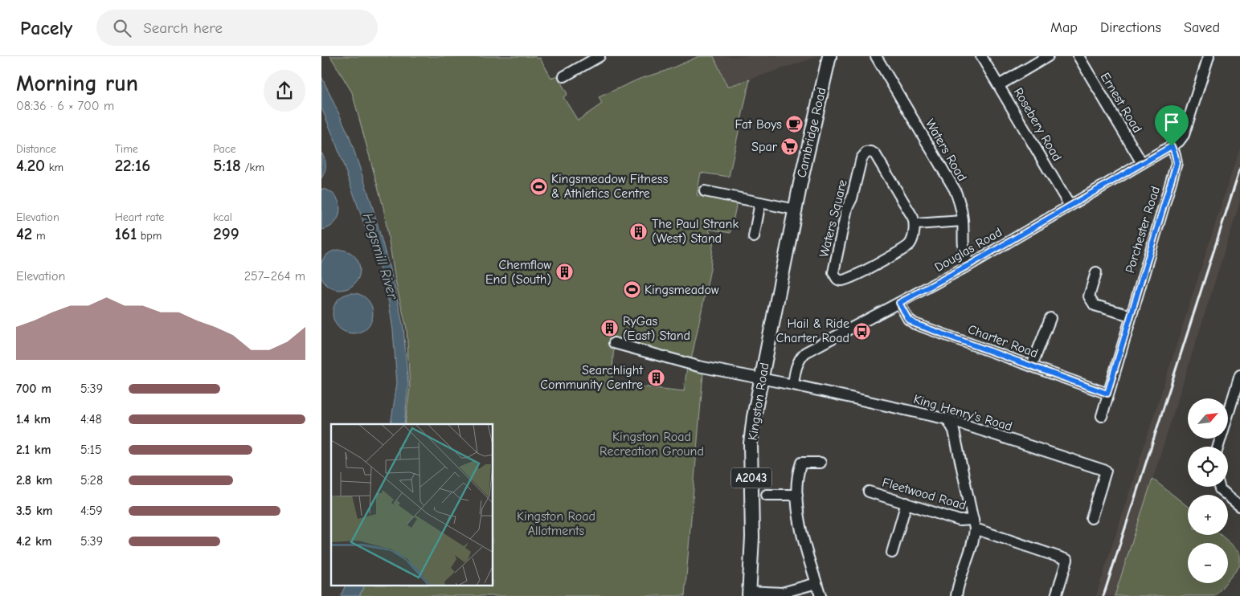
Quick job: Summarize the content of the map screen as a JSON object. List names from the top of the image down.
{
  "streets": {
    "main road": ["Cambridge Road", "Kingston Road", "A2043"],
    "street": [
      "Ernest Road",
      "Rosebery Road",
      "Waters Road",
      "Waters Square",
      "Porchester Road",
      "Douglas Road",
      "Charter Road",
      "King Henry's Road",
      "Fleetwood Road"
    ]
  },
  "crossings": [
    ["Ernest Road", "Douglas Road"],
    ["Rosebery Road", "Douglas Road"],
    ["Cambridge Road", "Kingston Road"],
    ["Waters Road", "Douglas Road"],
    ["Porchester Road", "Douglas Road"],
    ["Porchester Road", "Charter Road"],
    ["Douglas Road", "Charter Road"],
    ["Douglas Road", "King Henry's Road"],
    ["Kingston Road", "King Henry's Road"]
  ],
  "water": ["Hogsmill River"],
  "parks": ["Kingston Road Recreation Ground", "Kingston Road Allotments"],
  "places": {
    "cafe": ["Fat Boys"],
    "supermarket": ["Spar"],
    "sports": ["Kingsmeadow Fitness & Athletics Centre", "Kingsmeadow"],
    "building": [
      "The Paul Strank (West) Stand",
      "Chemflow End (South)",
      "RyGas (East) Stand",
      "Searchlight Community Centre"
    ],
    "bus stop": ["Hail & Ride Charter Road"]
  },
  "north": "top right",
  "page": {
    "header": "Pacely",
    "search": "Search here",
    "nav": ["Map", "Directions", "Saved"],
    "heading": ["Morning run", "08:36 · 6 × 700 m"],
    "stats": [
      ["Distance", "4.20 km"],
      ["Time", "22:16"],
      ["Pace", "5:18 /km"],
      ["Elevation", "42 m"],
      ["Heart rate", "161 bpm"],
      ["kcal", "299"]
    ],
    "chart": ["Elevation", "257–264 m"],
    "list": [
      {
        "name": "700 m",
        "note": "5:39"
      },
      {
        "name": "1.4 km",
        "note": "4:48"
      },
      {
        "name": "2.1 km",
        "note": "5:15"
      },
      {
        "name": "2.8 km",
        "note": "5:28"
      },
      {
        "name": "3.5 km",
        "note": "4:59"
      },
      {
        "name": "4.2 km",
        "note": "5:39"
      }
    ],
    "map_buttons": ["+", "−"]
  }
}
